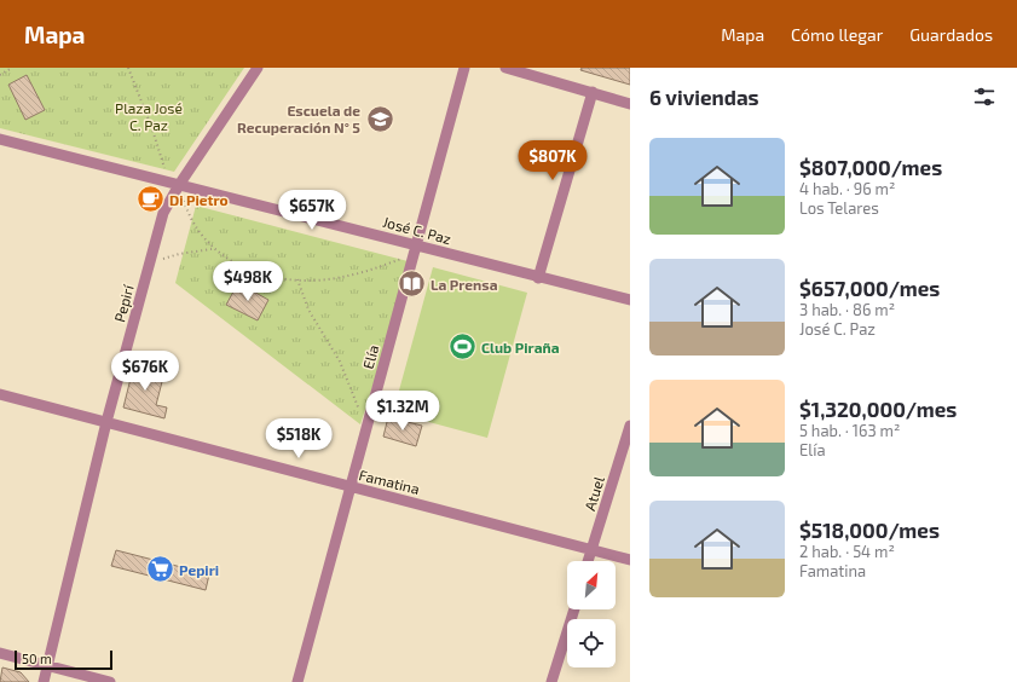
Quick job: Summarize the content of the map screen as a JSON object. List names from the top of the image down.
{
  "streets": {
    "street": [
      "José C. Paz",
      "Pepirí",
      "Elía",
      "Famatina",
      "Atuel"
    ]
  },
  "crossings": [
    ["José C. Paz", "Pepirí"],
    ["José C. Paz", "Elía"],
    ["Pepirí", "Famatina"],
    ["Elía", "Famatina"],
    ["Famatina", "Atuel"]
  ],
  "parks": ["Plaza José C. Paz"],
  "places": {
    "school or university": ["Escuela de Recuperación N° 5"],
    "cafe": ["Di Pietro"],
    "library": ["La Prensa"],
    "sports": ["Club Piraña"],
    "supermarket": ["Pepiri"]
  },
  "scale_bar": "50 m",
  "north": "top right",
  "page": {
    "header": "Mapa",
    "nav": ["Mapa", "Cómo llegar", "Guardados"],
    "heading": "6 viviendas",
    "list": [
      {
        "name": "$807,000/mes",
        "note": "4 hab. · 96 m² · Los Telares"
      },
      {
        "name": "$657,000/mes",
        "note": "3 hab. · 86 m² · José C. Paz"
      },
      {
        "name": "$1,320,000/mes",
        "note": "5 hab. · 163 m² · Elía"
      },
      {
        "name": "$518,000/mes",
        "note": "2 hab. · 54 m² · Famatina"
      }
    ],
    "price": [
      "$807K",
      "$657K",
      "$498K",
      "$676K",
      "$1.32M",
      "$518K"
    ],
    "scale": "50 m"
  }
}
